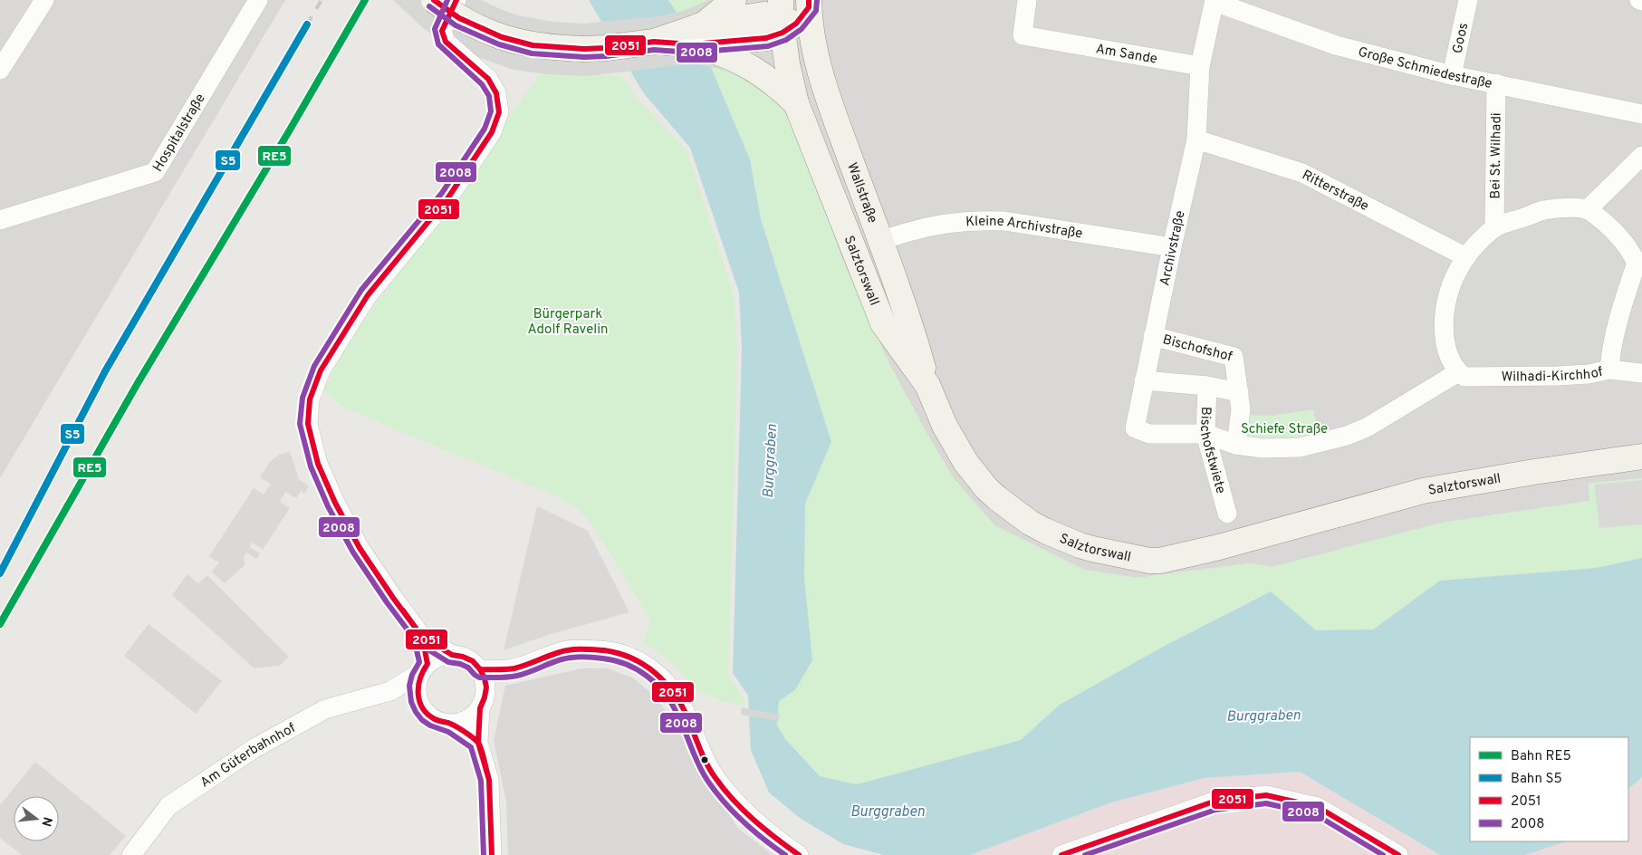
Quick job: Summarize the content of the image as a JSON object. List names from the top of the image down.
{
  "streets": {
    "main road": ["Wallstraße", "Salztorswall"],
    "street": [
      "Goos",
      "Am Sande",
      "Große Schmiedestraße",
      "Hospitalstraße",
      "Bei St. Wilhadi",
      "Ritterstraße",
      "Kleine Archivstraße",
      "Archivstraße",
      "Bischofshof",
      "Wilhadi-Kirchhof",
      "Bischofstwiete",
      "Am Güterbahnhof"
    ]
  },
  "crossings": [
    ["Goos", "Große Schmiedestraße"],
    ["Am Sande", "Archivstraße"],
    ["Große Schmiedestraße", "Bei St. Wilhadi"],
    ["Ritterstraße", "Archivstraße"],
    ["Wallstraße", "Kleine Archivstraße"],
    ["Wallstraße", "Salztorswall"],
    ["Kleine Archivstraße", "Archivstraße"],
    ["Archivstraße", "Bischofshof"],
    ["Archivstraße", "Bischofstwiete"]
  ],
  "water": ["Burggraben"],
  "parks": ["Bürgerpark Adolf Ravelin", "Schiefe Straße"],
  "lines": [
    "rail line RE5",
    "transit line 2051",
    "transit line 2008",
    "rail line S5"
  ],
  "legend": [
    "Bahn RE5",
    "Bahn S5",
    "2051",
    "2008"
  ],
  "north": "right"
}
